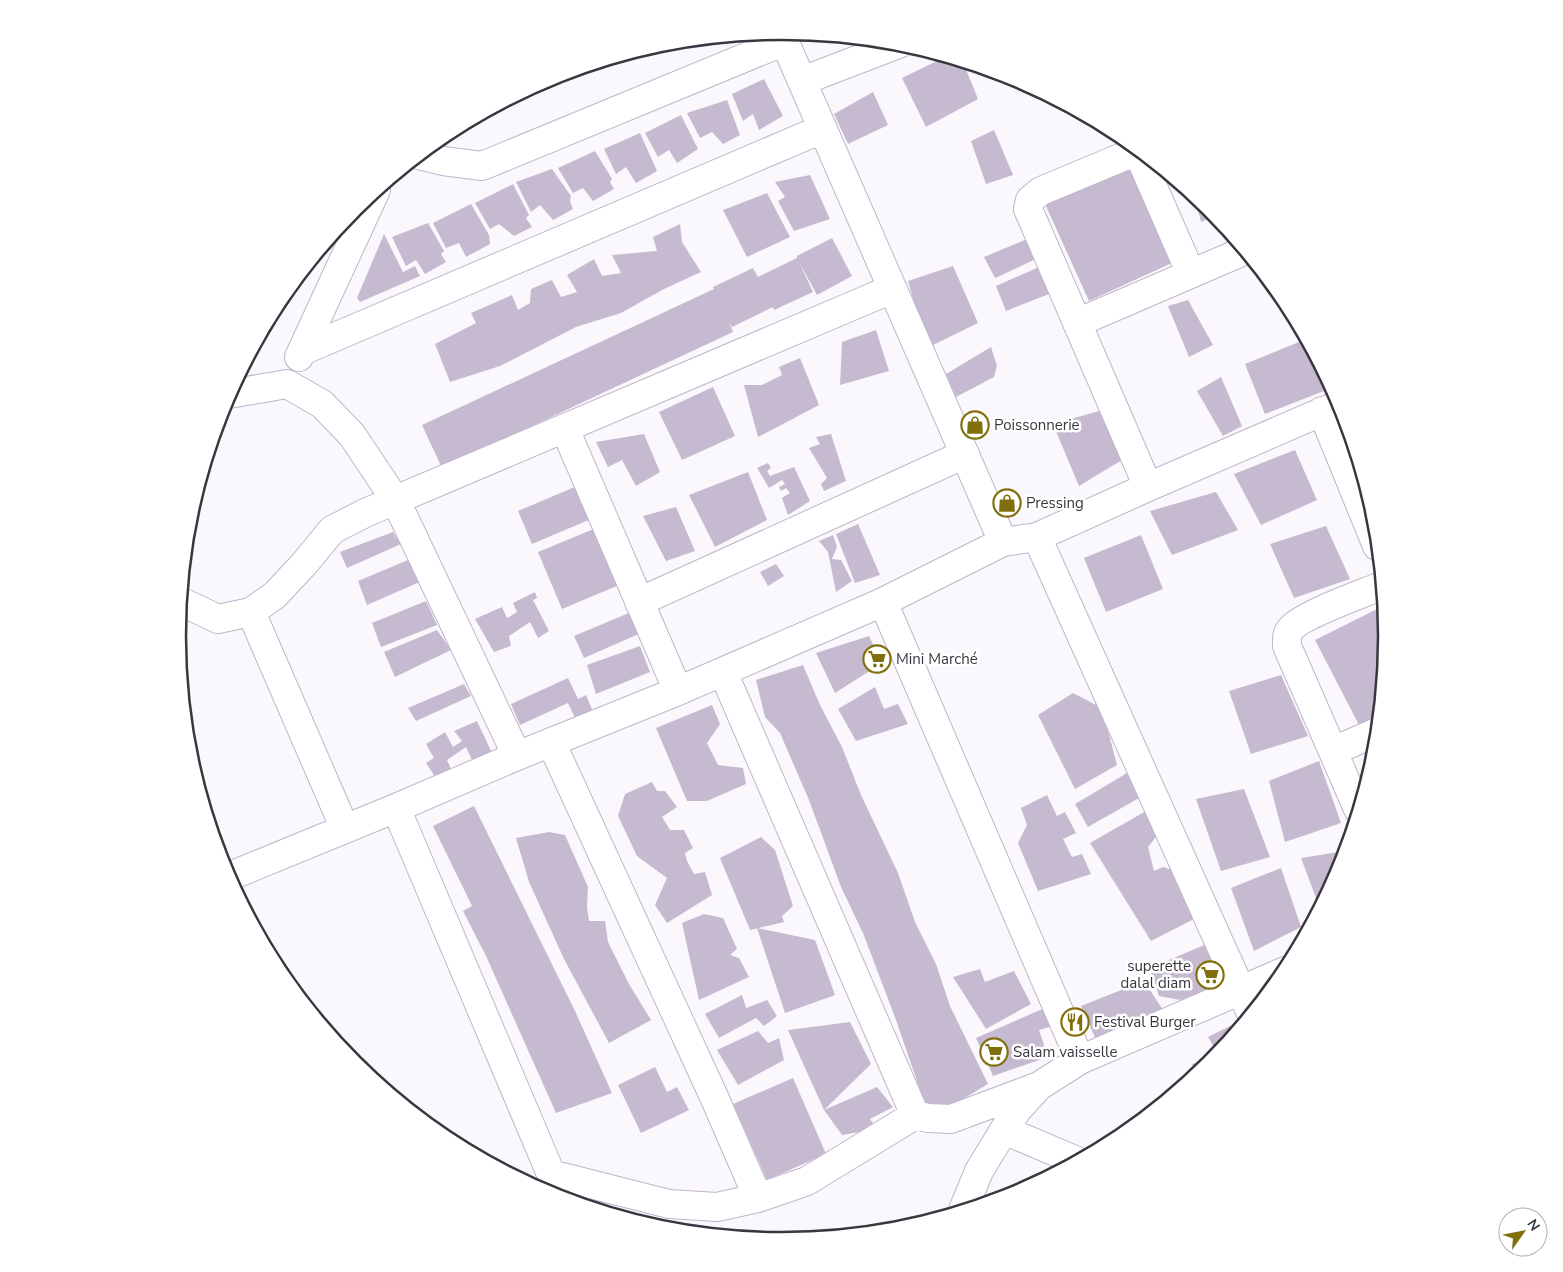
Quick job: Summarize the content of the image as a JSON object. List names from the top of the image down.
{
  "places": {
    "shop": ["Poissonnerie", "Pressing"],
    "supermarket": ["Mini Marché", "superette dalal diam", "Salam vaisselle"],
    "restaurant": ["Festival Burger"]
  },
  "north": "top right"
}
